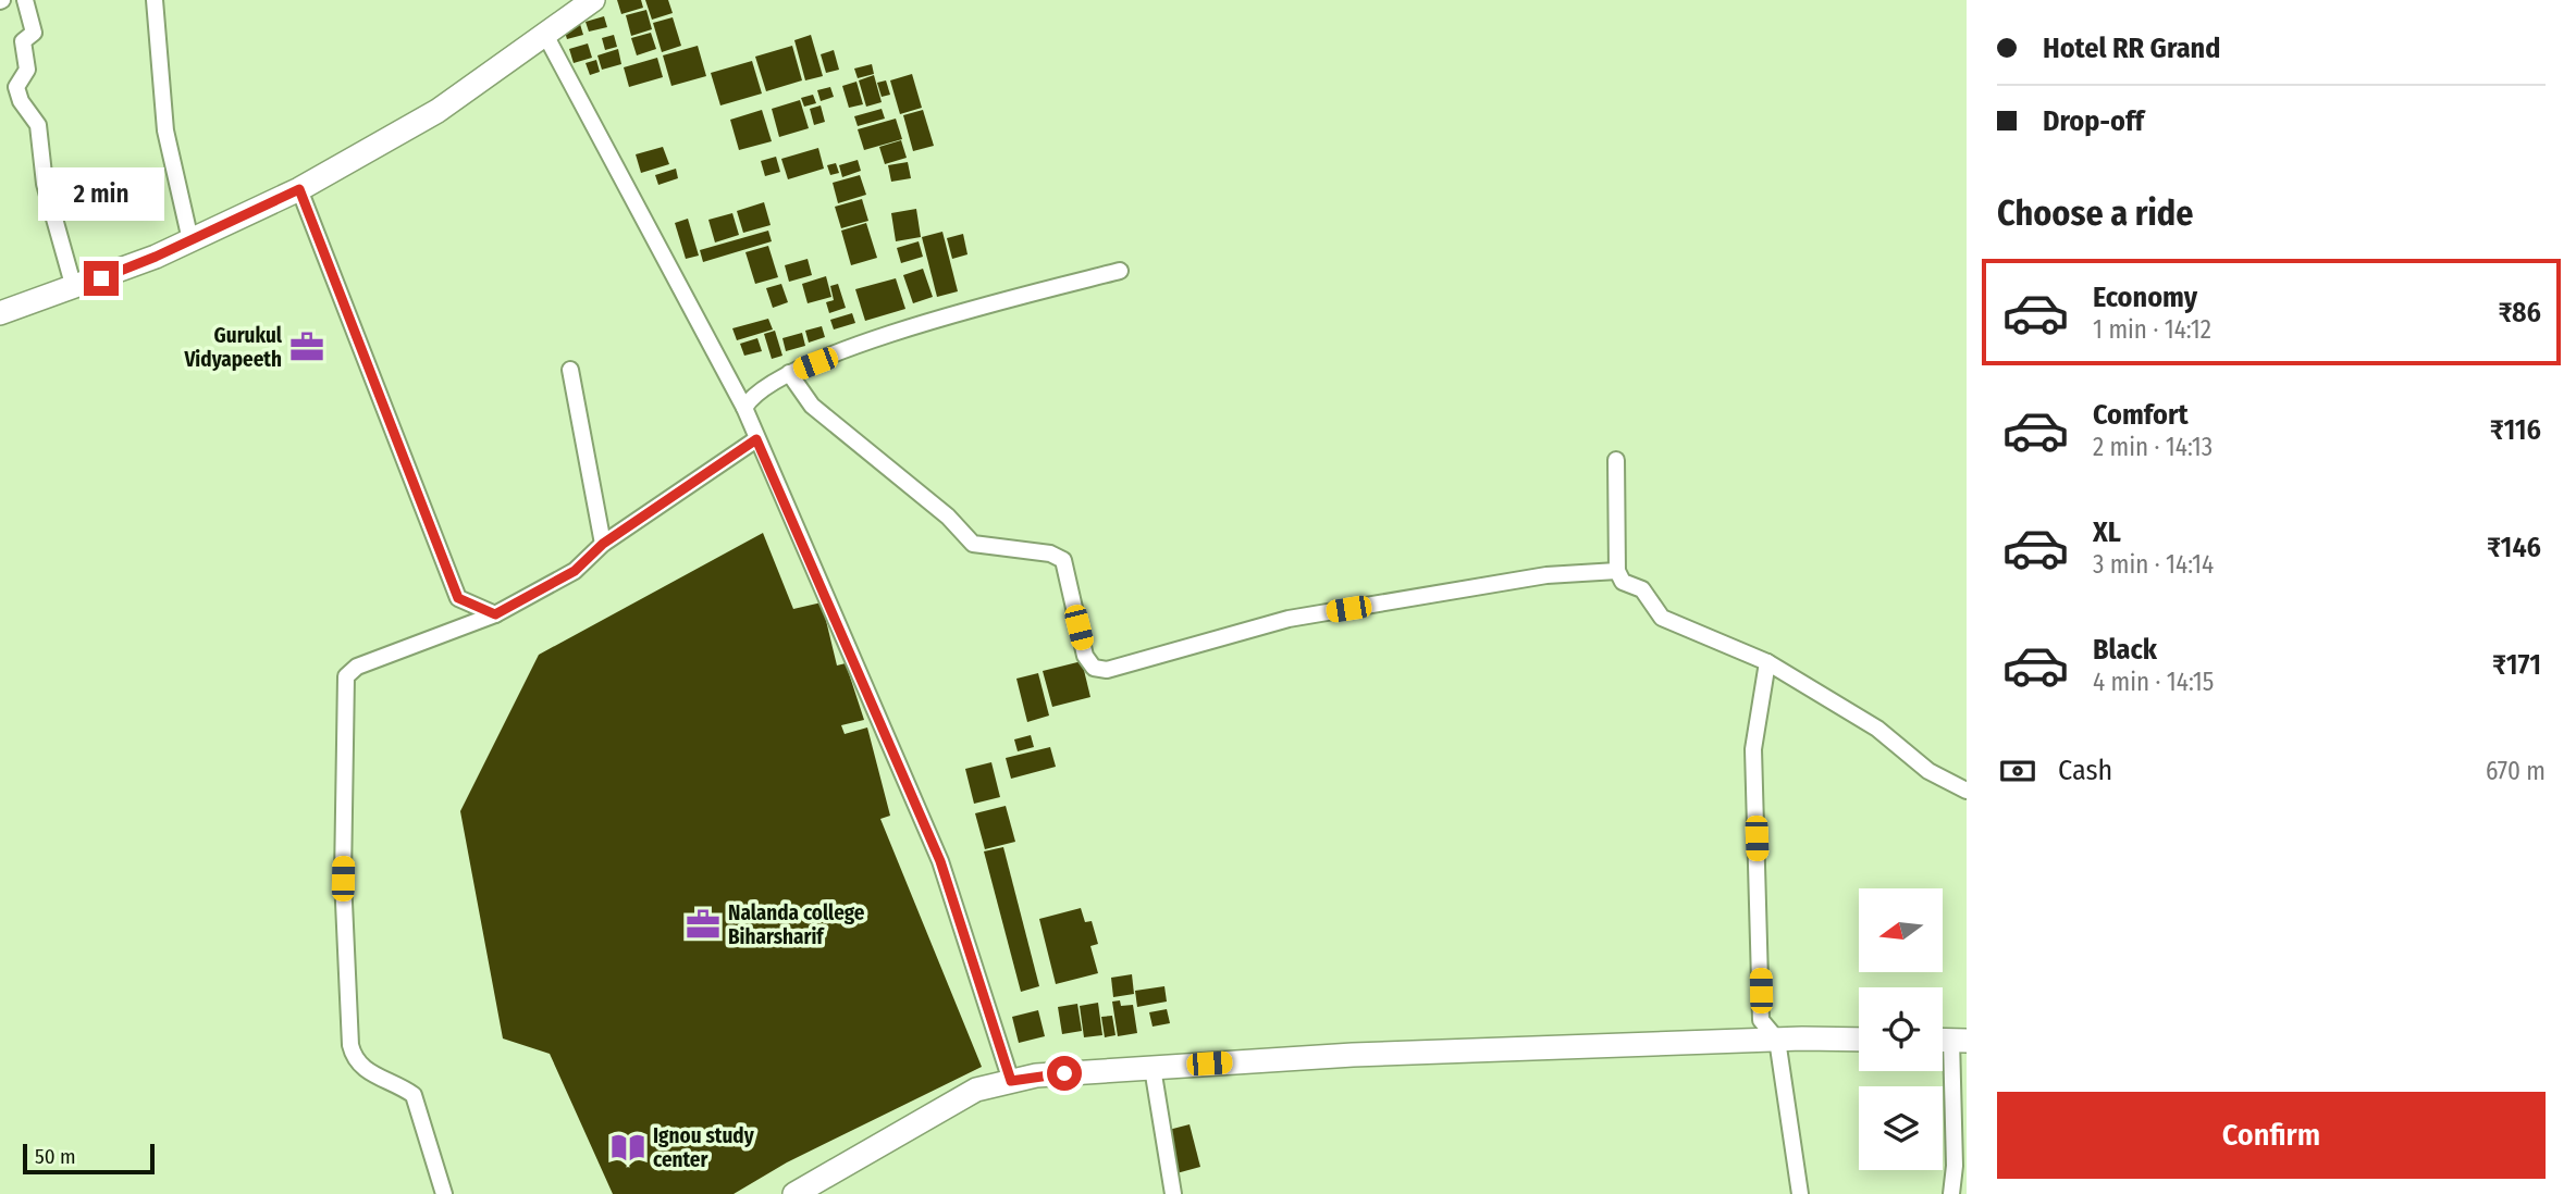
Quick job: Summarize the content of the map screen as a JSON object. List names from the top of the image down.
{
  "places": {
    "office": ["Gurukul Vidyapeeth", "Nalanda college Biharsharif"],
    "library": ["Ignou study center"]
  },
  "scale_bar": "50 m",
  "north": "left",
  "page": {
    "banner": ["Hotel RR Grand", "Drop-off"],
    "bubble": "2 min",
    "heading": "Choose a ride",
    "list": [
      {
        "name": "Economy",
        "note": "1 min · 14:12",
        "value": "₹86"
      },
      {
        "name": "Comfort",
        "note": "2 min · 14:13",
        "value": "₹116"
      },
      {
        "name": "XL",
        "note": "3 min · 14:14",
        "value": "₹146"
      },
      {
        "name": "Black",
        "note": "4 min · 14:15",
        "value": "₹171"
      }
    ],
    "pay": ["Cash", "670 m"],
    "buttons": "Confirm",
    "scale": "50 m"
  }
}
